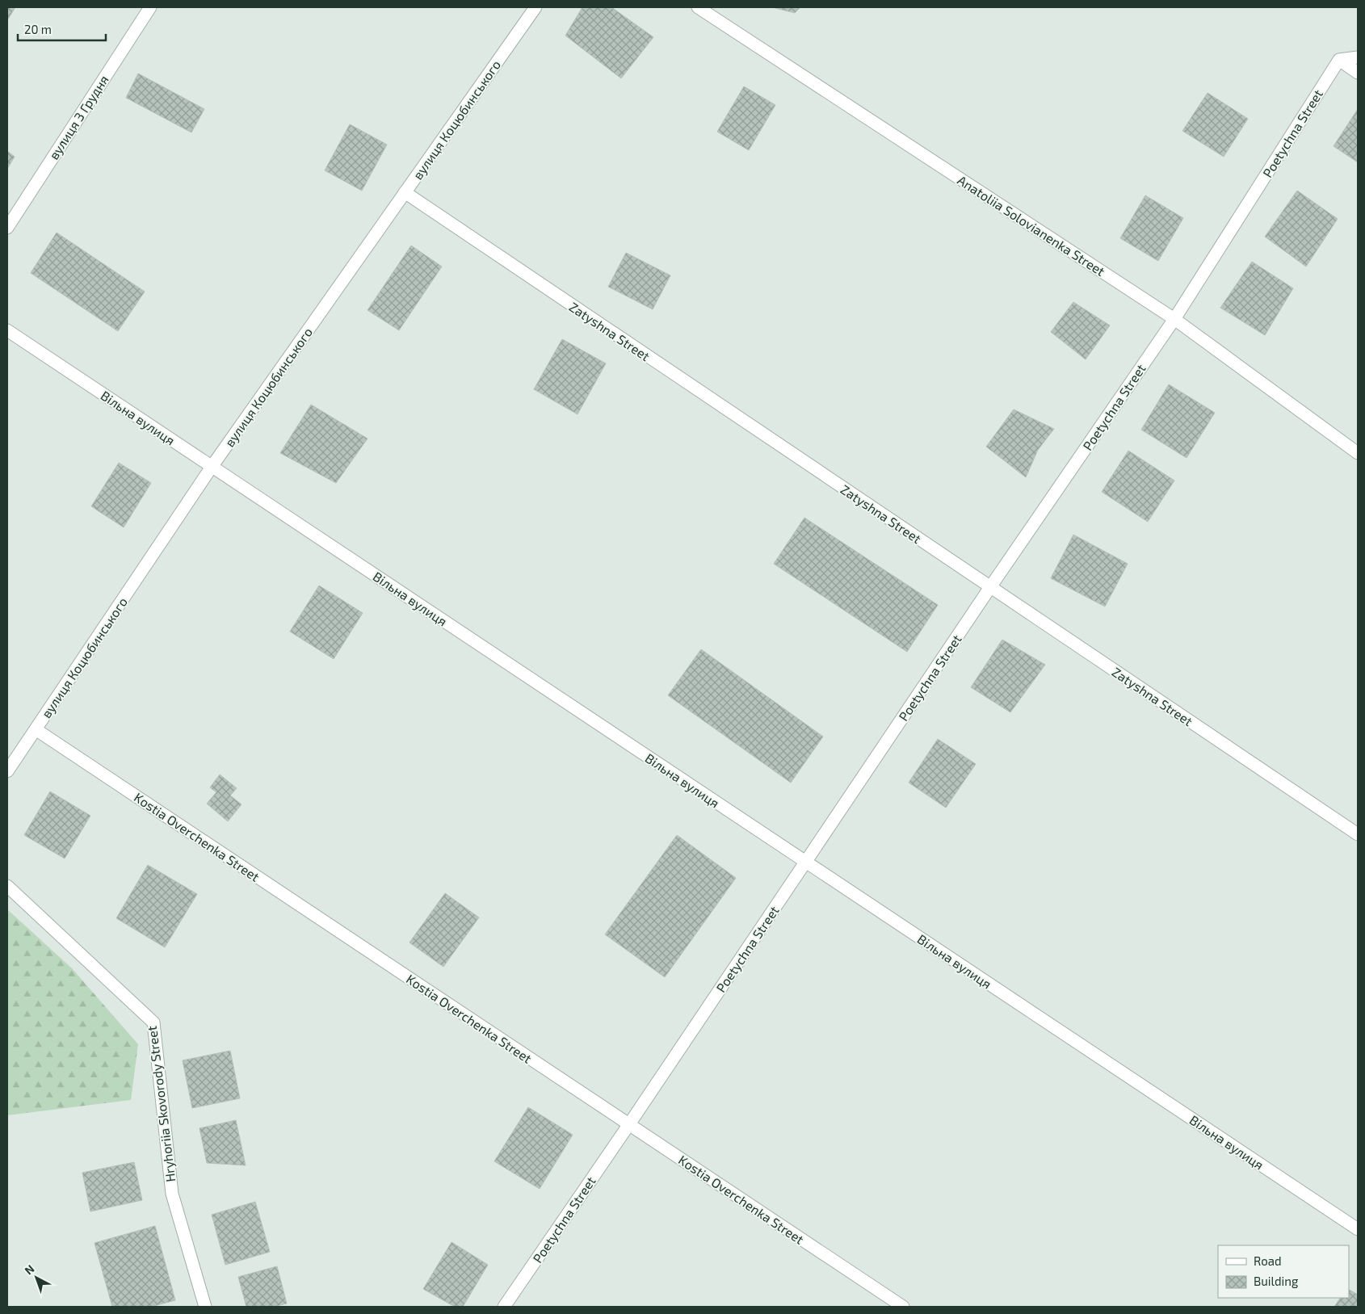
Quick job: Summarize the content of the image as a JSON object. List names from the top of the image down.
{
  "streets": {
    "street": [
      "вулиця 3 Грудня",
      "вулиця Коцюбинського",
      "Poetychna Street",
      "Anatoliia Solovianenka Street",
      "Zatyshna Street",
      "Вільна вулиця",
      "Kostia Overchenka Street",
      "Hryhoriia Skovorody Street"
    ]
  },
  "crossings": [
    ["вулиця Коцюбинського", "Zatyshna Street"],
    ["вулиця Коцюбинського", "Вільна вулиця"],
    ["вулиця Коцюбинського", "Kostia Overchenka Street"],
    ["Poetychna Street", "Anatoliia Solovianenka Street"],
    ["Poetychna Street", "Zatyshna Street"],
    ["Poetychna Street", "Вільна вулиця"],
    ["Poetychna Street", "Kostia Overchenka Street"]
  ],
  "legend": ["Road", "Building"],
  "scale_bar": "20 m",
  "north": "top left"
}
